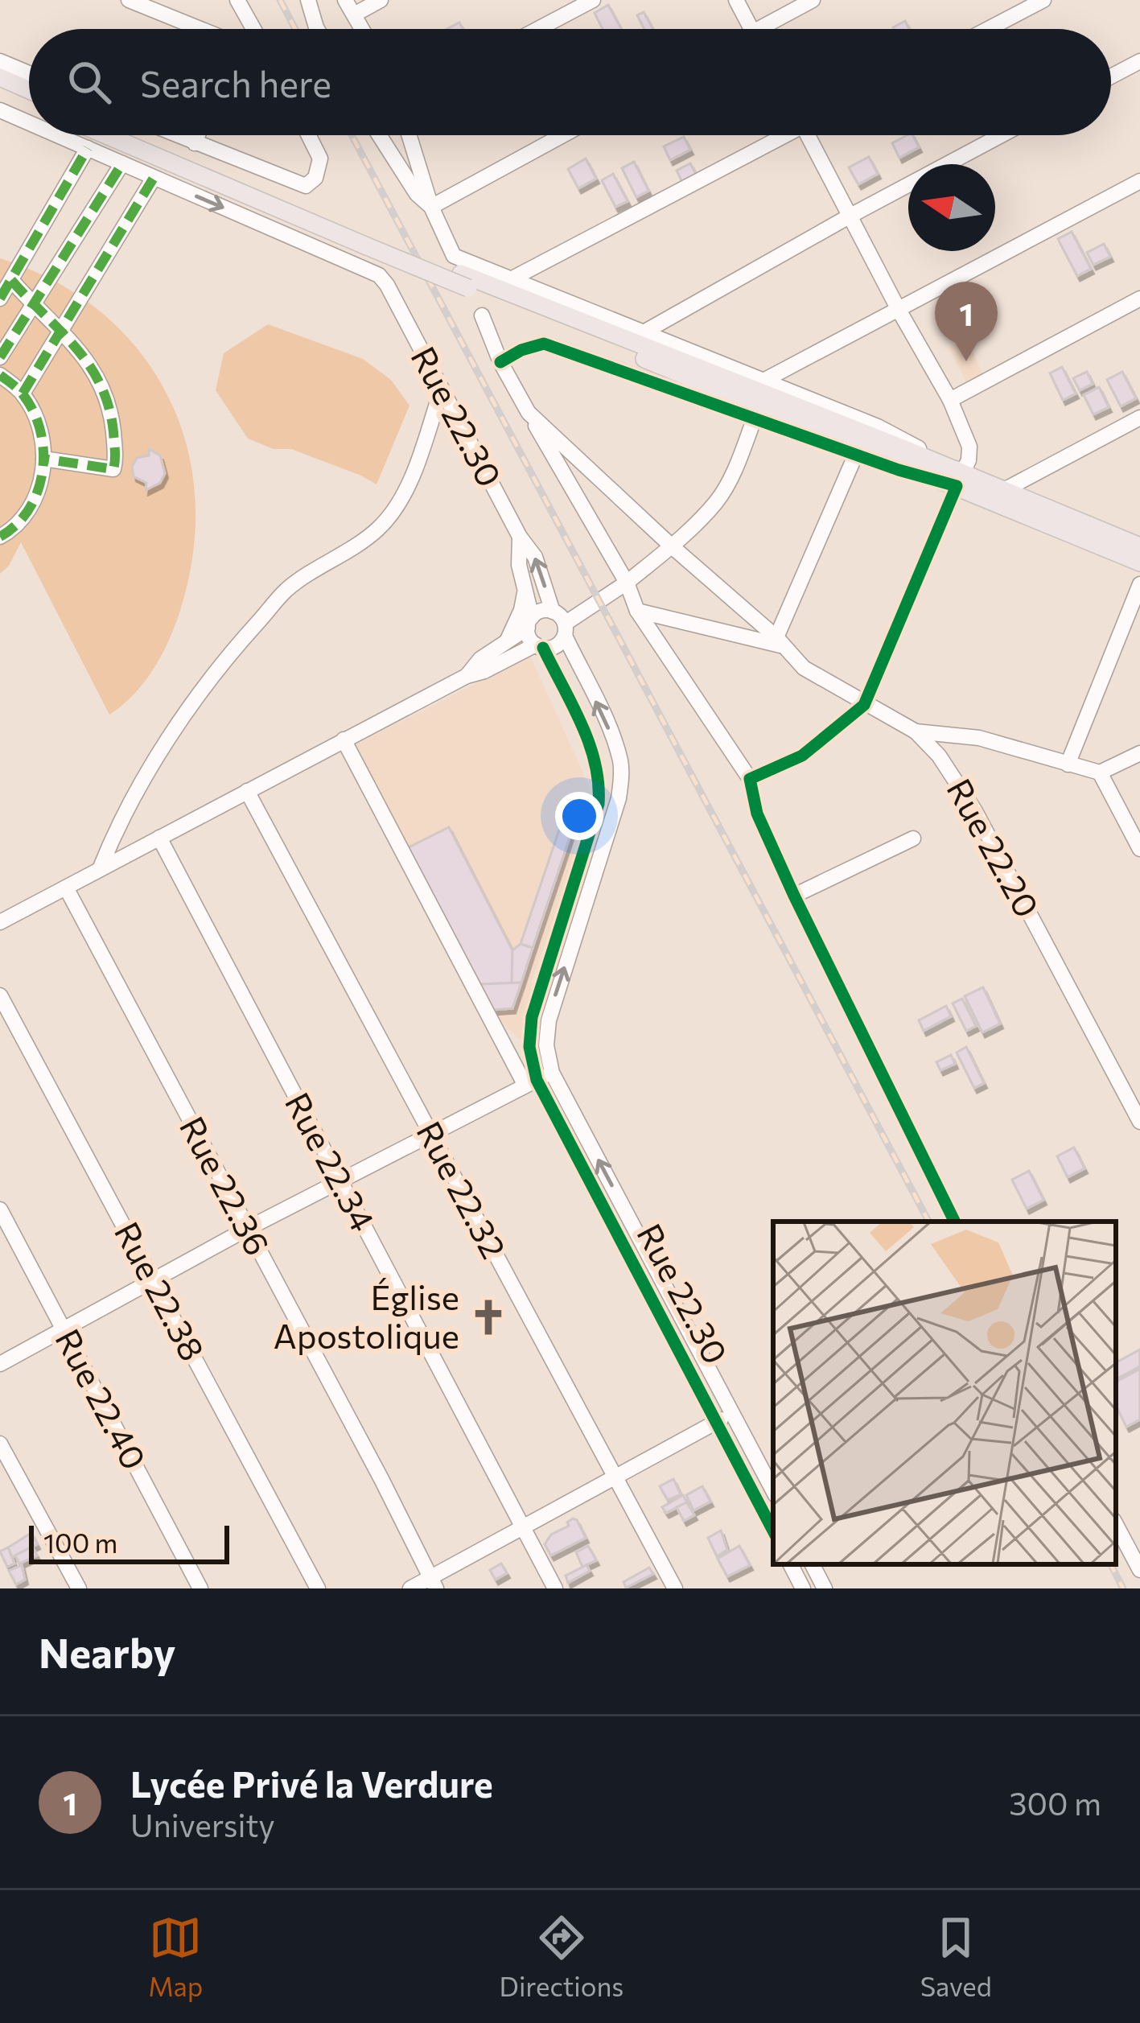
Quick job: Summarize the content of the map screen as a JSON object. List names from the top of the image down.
{
  "streets": {
    "street": [
      "Rue 22.30",
      "Rue 22.20",
      "Rue 22.34",
      "Rue 22.36",
      "Rue 22.32",
      "Rue 22.38",
      "Rue 22.40"
    ]
  },
  "places": {
    "church": ["Église Apostolique"]
  },
  "scale_bar": "100 m",
  "north": "left",
  "page": {
    "search": "Search here",
    "pins": "1",
    "scale": "100 m",
    "heading": "Nearby",
    "list": [
      {
        "mark": "1",
        "name": "Lycée Privé la Verdure",
        "note": "University",
        "value": "300 m"
      }
    ],
    "nav": ["Map", "Directions", "Saved"]
  }
}
